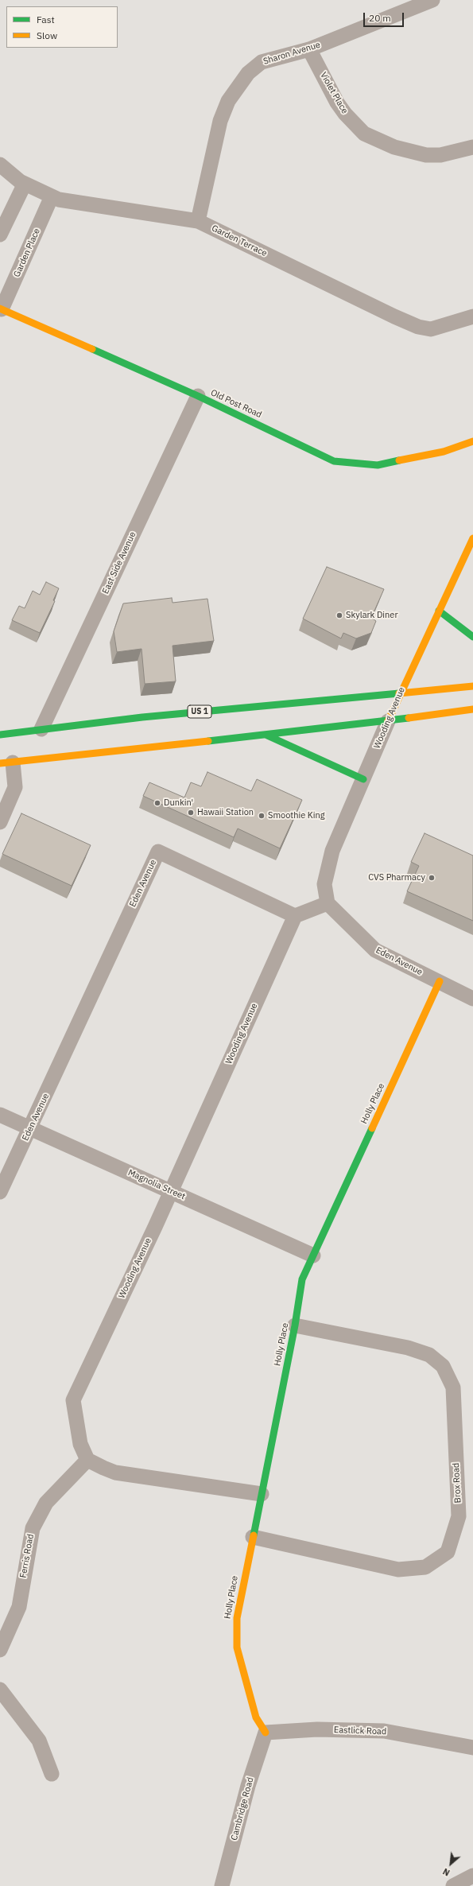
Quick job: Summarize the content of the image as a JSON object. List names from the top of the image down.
{
  "streets": {
    "main road": [
      "Old Post Road",
      "US 1",
      "Wooding Avenue",
      "Holly Place"
    ],
    "street": [
      "Sharon Avenue",
      "Violet Place",
      "Garden Terrace",
      "Garden Place",
      "East Side Avenue",
      "Eden Avenue",
      "Magnolia Street",
      "Brox Road",
      "Ferris Road",
      "Eastlick Road",
      "Cambridge Road"
    ]
  },
  "crossings": [
    ["Sharon Avenue", "Violet Place"],
    ["Sharon Avenue", "Garden Terrace"],
    ["Garden Terrace", "Garden Place"],
    ["Garden Place", "Old Post Road"],
    ["Old Post Road", "East Side Avenue"],
    ["East Side Avenue", "US 1"],
    ["US 1", "Wooding Avenue"],
    ["Wooding Avenue", "Eden Avenue"],
    ["Wooding Avenue", "Magnolia Street"],
    ["Wooding Avenue", "Ferris Road"],
    ["Eden Avenue", "Holly Place"],
    ["Eden Avenue", "Magnolia Street"],
    ["Holly Place", "Magnolia Street"],
    ["Holly Place", "Brox Road"],
    ["Holly Place", "Eastlick Road"],
    ["Holly Place", "Cambridge Road"],
    ["Eastlick Road", "Cambridge Road"]
  ],
  "places": [
    "Skylark Diner",
    "Dunkin'",
    "Hawaii Station",
    "Smoothie King",
    "CVS Pharmacy"
  ],
  "legend": ["Fast", "Slow"],
  "scale_bar": "20 m",
  "north": "bottom left"
}
